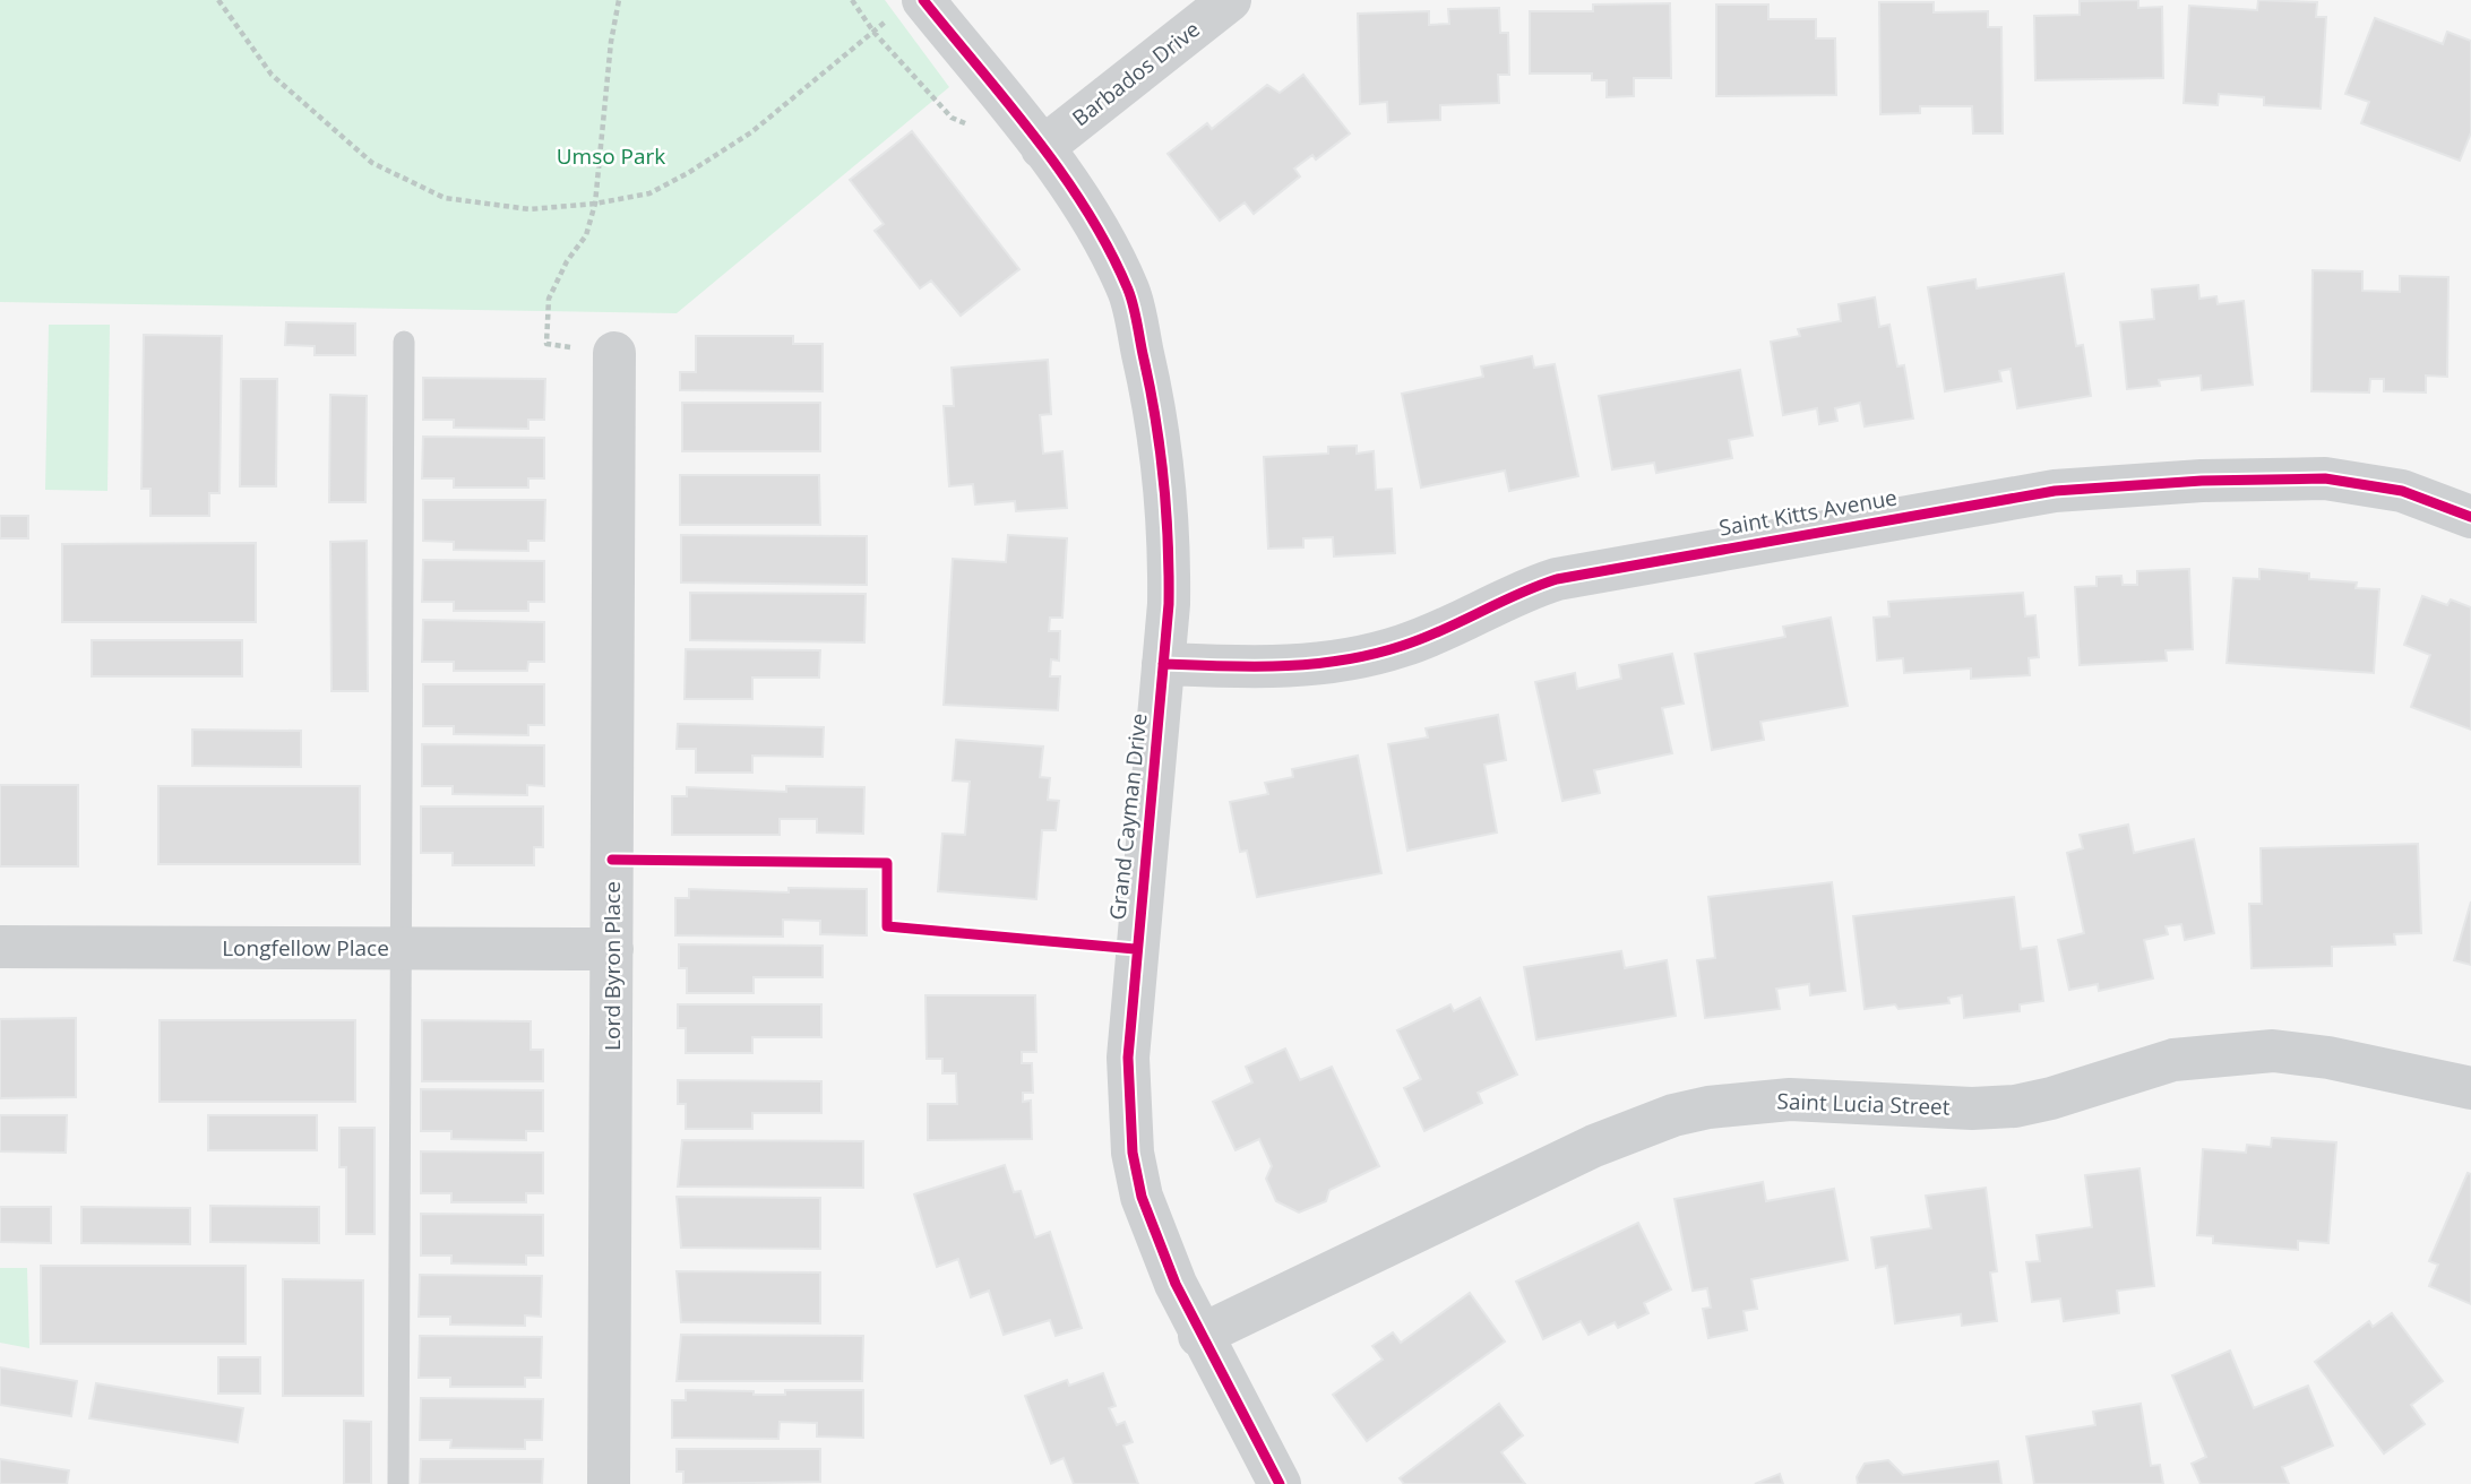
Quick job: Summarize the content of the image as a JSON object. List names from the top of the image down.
{
  "streets": {
    "street": [
      "Barbados Drive",
      "Saint Kitts Avenue",
      "Grand Cayman Drive",
      "Longfellow Place",
      "Lord Byron Place",
      "Saint Lucia Street"
    ]
  },
  "crossings": [
    ["Barbados Drive", "Grand Cayman Drive"],
    ["Saint Kitts Avenue", "Grand Cayman Drive"],
    ["Grand Cayman Drive", "Saint Lucia Street"],
    ["Longfellow Place", "Lord Byron Place"]
  ],
  "parks": ["Umso Park"]
}
